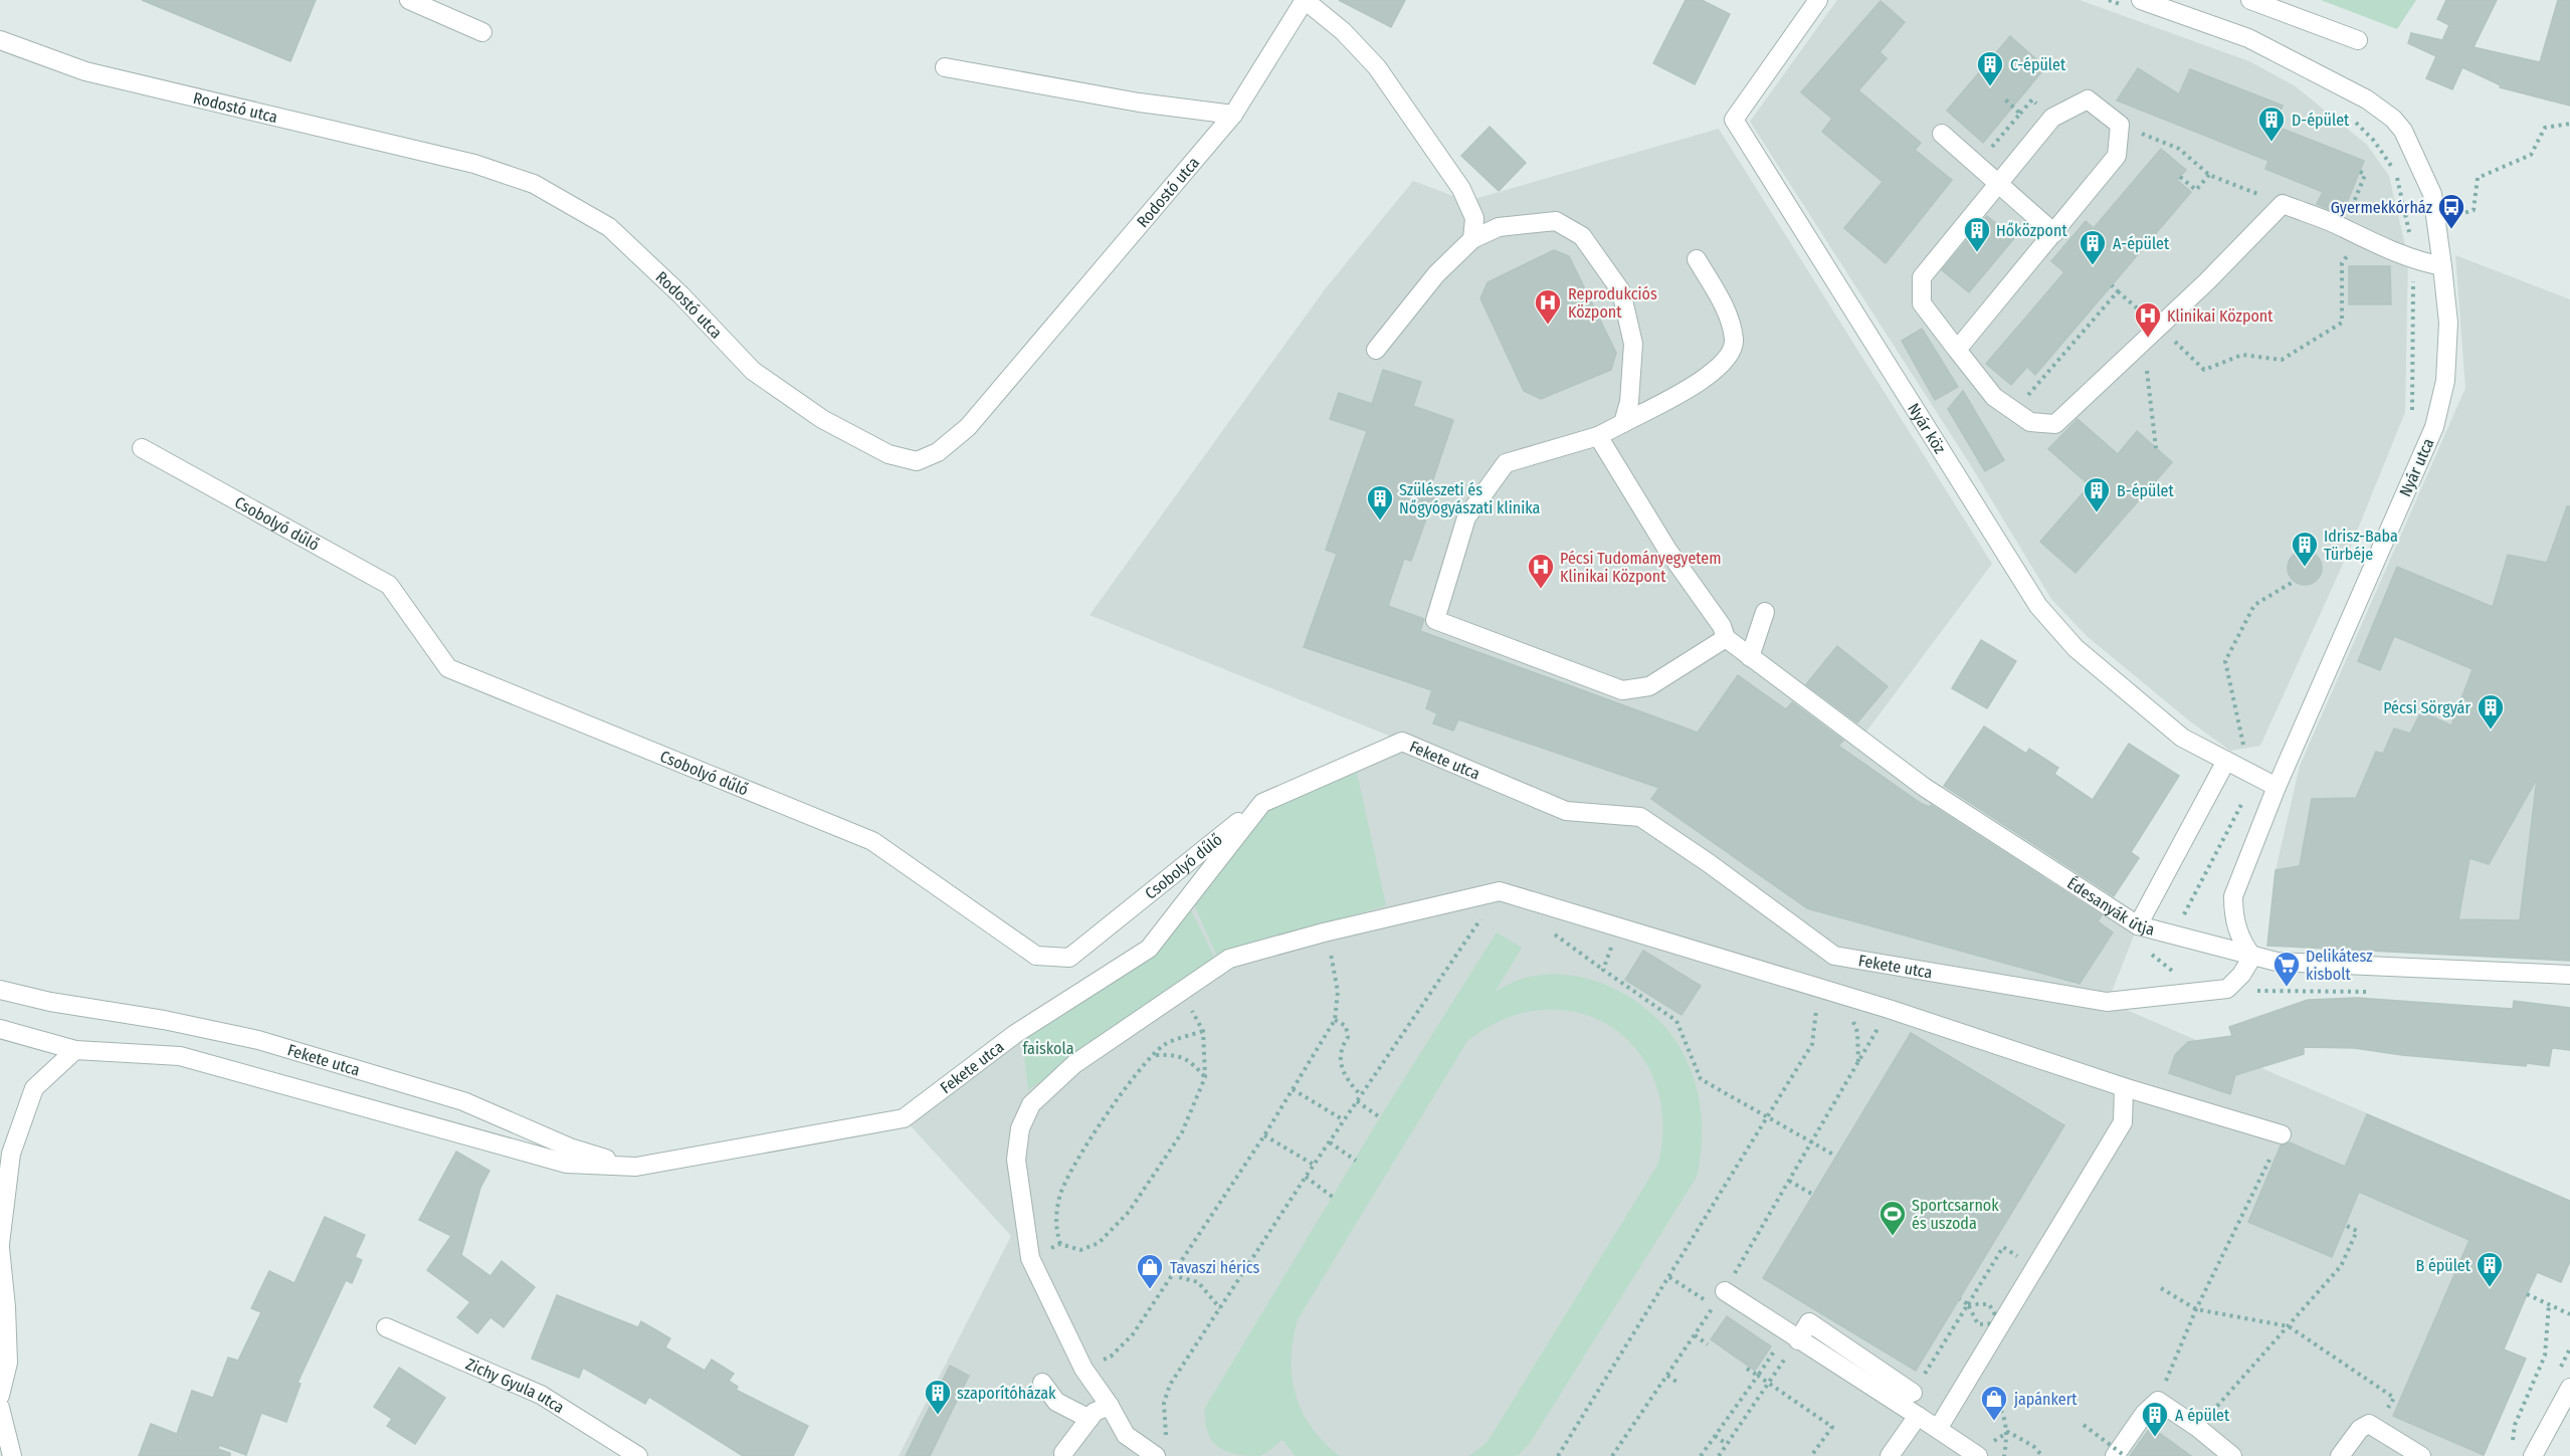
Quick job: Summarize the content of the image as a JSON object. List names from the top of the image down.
{
  "streets": {
    "street": [
      "Rodostó utca",
      "Nyár köz",
      "Nyár utca",
      "Csobolyó dűlő",
      "Fekete utca",
      "Édesanyák útja",
      "Zichy Gyula utca"
    ]
  },
  "crossings": [
    ["Nyár köz", "Nyár utca"],
    ["Nyár utca", "Fekete utca"],
    ["Nyár utca", "Édesanyák útja"],
    ["Csobolyó dűlő", "Fekete utca"],
    ["Fekete utca", "Édesanyák útja"]
  ],
  "parks": ["faiskola"],
  "places": {
    "building": [
      "C-épület",
      "D-épület",
      "Hőközpont",
      "A-épület",
      "B-épület",
      "Szülészeti és Nőgyógyászati klinika",
      "Idrisz-Baba Türbéje",
      "Pécsi Sörgyár",
      "B épület",
      "szaporítóházak",
      "A épület"
    ],
    "bus stop": ["Gyermekkórház"],
    "hospital": ["Reprodukciós Központ", "Klinikai Központ", "Pécsi Tudományegyetem Klinikai Központ"],
    "supermarket": ["Delikátesz kisbolt"],
    "sports": ["Sportcsarnok és uszoda"],
    "shop": ["Tavaszi hérics", "japánkert"]
  }
}
